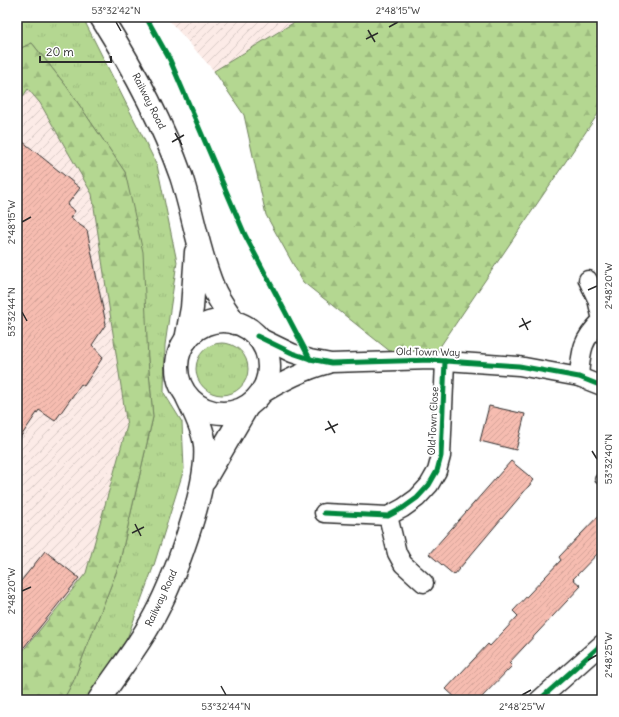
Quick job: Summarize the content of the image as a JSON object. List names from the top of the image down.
{
  "streets": {
    "main road": ["Railway Road"],
    "street": ["Old Town Way", "Old Town Close"]
  },
  "crossings": [
    ["Railway Road", "Old Town Way"],
    ["Old Town Way", "Old Town Close"]
  ],
  "scale_bar": "20 m",
  "coordinates": [
    "53°32'42\"N",
    "2°48'15\"W",
    "2°48'20\"W",
    "53°32'44\"N",
    "53°32'40\"N",
    "2°48'25\"W"
  ]
}
